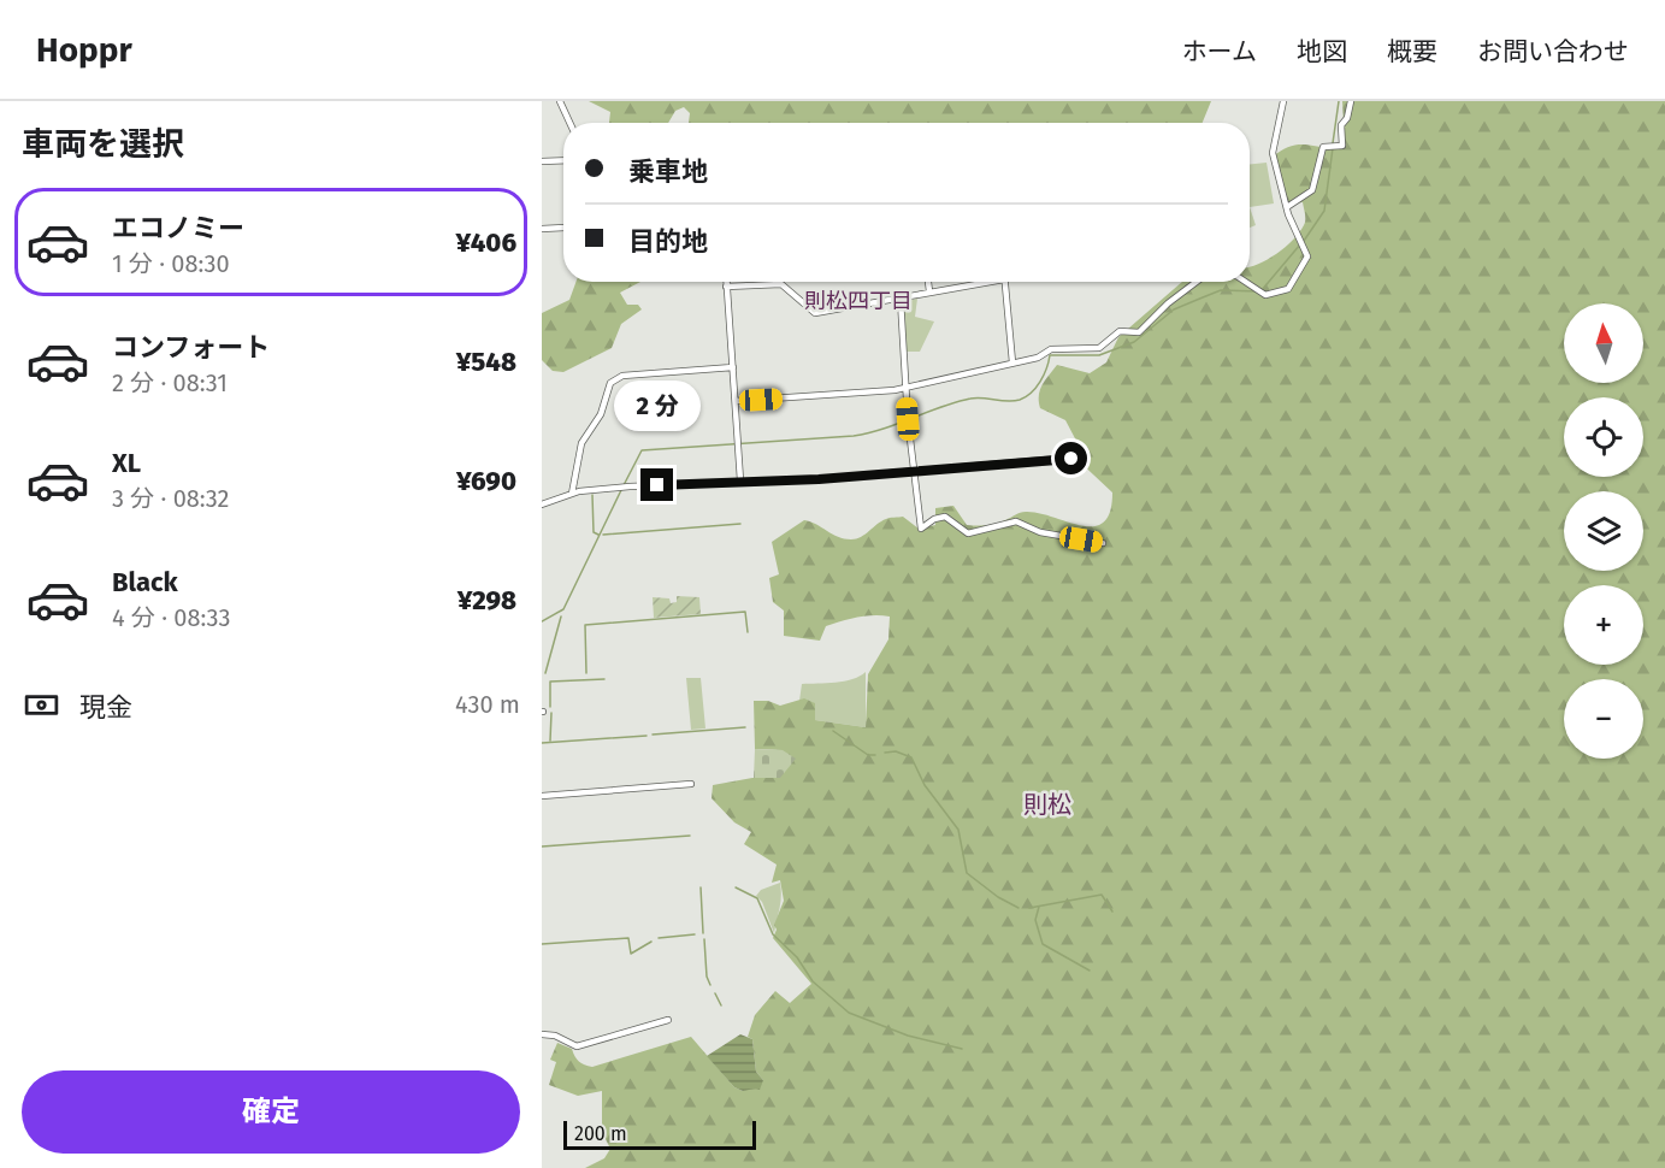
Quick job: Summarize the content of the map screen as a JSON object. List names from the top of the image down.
{
  "districts": ["則松四丁目", "則松"],
  "scale_bar": "200 m",
  "north": "top",
  "page": {
    "header": "Hoppr",
    "nav": [
      "ホーム",
      "地図",
      "概要",
      "お問い合わせ"
    ],
    "heading": "車両を選択",
    "banner": ["乗車地", "目的地"],
    "list": [
      {
        "name": "エコノミー",
        "note": "1 分 · 08:30",
        "value": "¥406"
      },
      {
        "name": "コンフォート",
        "note": "2 分 · 08:31",
        "value": "¥548"
      },
      {
        "name": "XL",
        "note": "3 分 · 08:32",
        "value": "¥690"
      },
      {
        "name": "Black",
        "note": "4 分 · 08:33",
        "value": "¥298"
      }
    ],
    "map_buttons": ["+", "−"],
    "bubble": "2 分",
    "pay": ["現金", "430 m"],
    "buttons": "確定",
    "scale": "200 m"
  }
}
